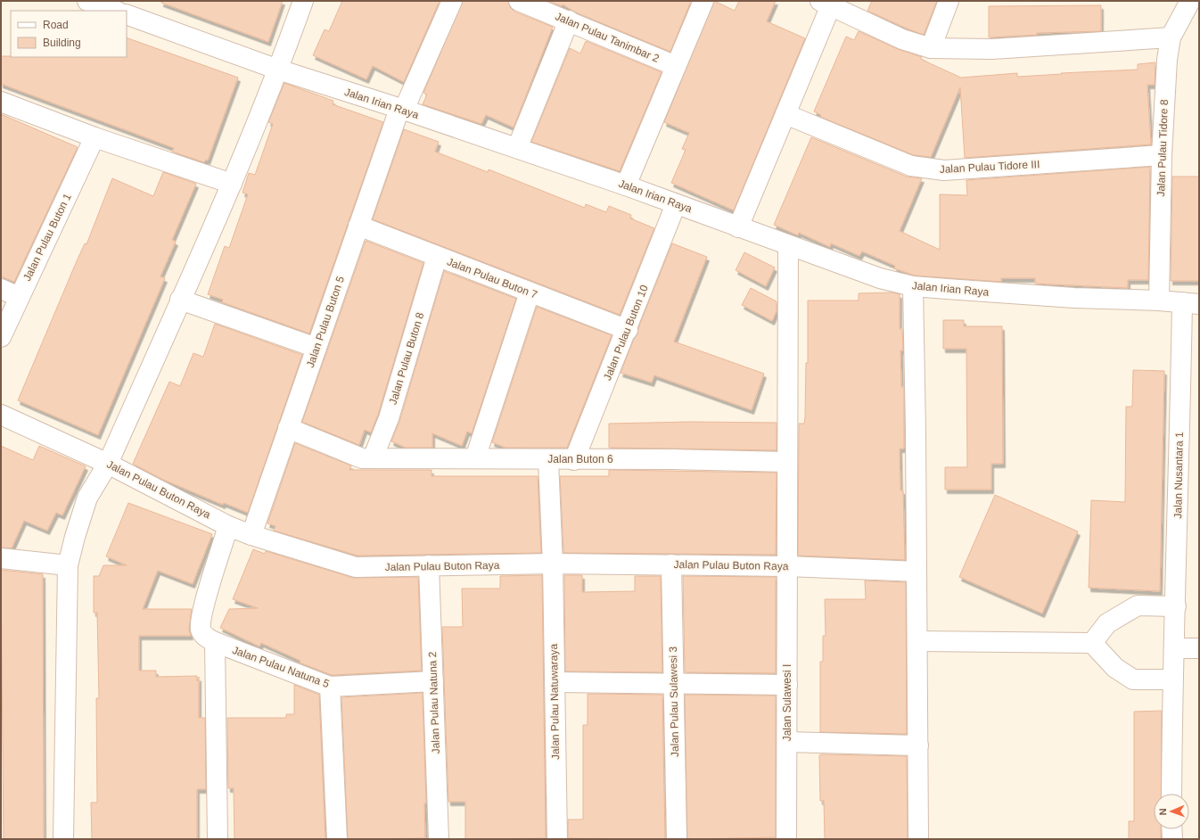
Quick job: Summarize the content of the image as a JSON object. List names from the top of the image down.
{
  "streets": {
    "street": [
      "Jalan Pulau Tanimbar 2",
      "Jalan Irian Raya",
      "Jalan Pulau Tidore 8",
      "Jalan Pulau Tidore III",
      "Jalan Pulau Buton 1",
      "Jalan Pulau Buton 7",
      "Jalan Pulau Buton 5",
      "Jalan Pulau Buton 10",
      "Jalan Pulau Buton 8",
      "Jalan Buton 6",
      "Jalan Nusantara 1",
      "Jalan Pulau Buton Raya",
      "Jalan Pulau Natuna 5",
      "Jalan Pulau Natuwaraya",
      "Jalan Pulau Sulawesi 3",
      "Jalan Pulau Natuna 2",
      "Jalan Sulawesi I"
    ]
  },
  "crossings": [
    ["Jalan Irian Raya", "Jalan Pulau Tidore 8"],
    ["Jalan Irian Raya", "Jalan Pulau Buton 5"],
    ["Jalan Irian Raya", "Jalan Pulau Buton 10"],
    ["Jalan Irian Raya", "Jalan Nusantara 1"],
    ["Jalan Irian Raya", "Jalan Sulawesi I"],
    ["Jalan Pulau Tidore 8", "Jalan Pulau Tidore III"],
    ["Jalan Pulau Buton 7", "Jalan Pulau Buton 5"],
    ["Jalan Pulau Buton 7", "Jalan Pulau Buton 10"],
    ["Jalan Pulau Buton 7", "Jalan Pulau Buton 8"],
    ["Jalan Pulau Buton 5", "Jalan Buton 6"],
    ["Jalan Pulau Buton 5", "Jalan Pulau Buton Raya"],
    ["Jalan Pulau Buton 10", "Jalan Buton 6"],
    ["Jalan Pulau Buton 8", "Jalan Buton 6"],
    ["Jalan Buton 6", "Jalan Sulawesi I"],
    ["Jalan Pulau Buton Raya", "Jalan Pulau Natuna 5"],
    ["Jalan Pulau Buton Raya", "Jalan Pulau Natuwaraya"],
    ["Jalan Pulau Buton Raya", "Jalan Pulau Sulawesi 3"],
    ["Jalan Pulau Buton Raya", "Jalan Pulau Natuna 2"],
    ["Jalan Pulau Buton Raya", "Jalan Sulawesi I"],
    ["Jalan Pulau Natuna 5", "Jalan Pulau Natuna 2"]
  ],
  "legend": ["Road", "Building"],
  "north": "left"
}
